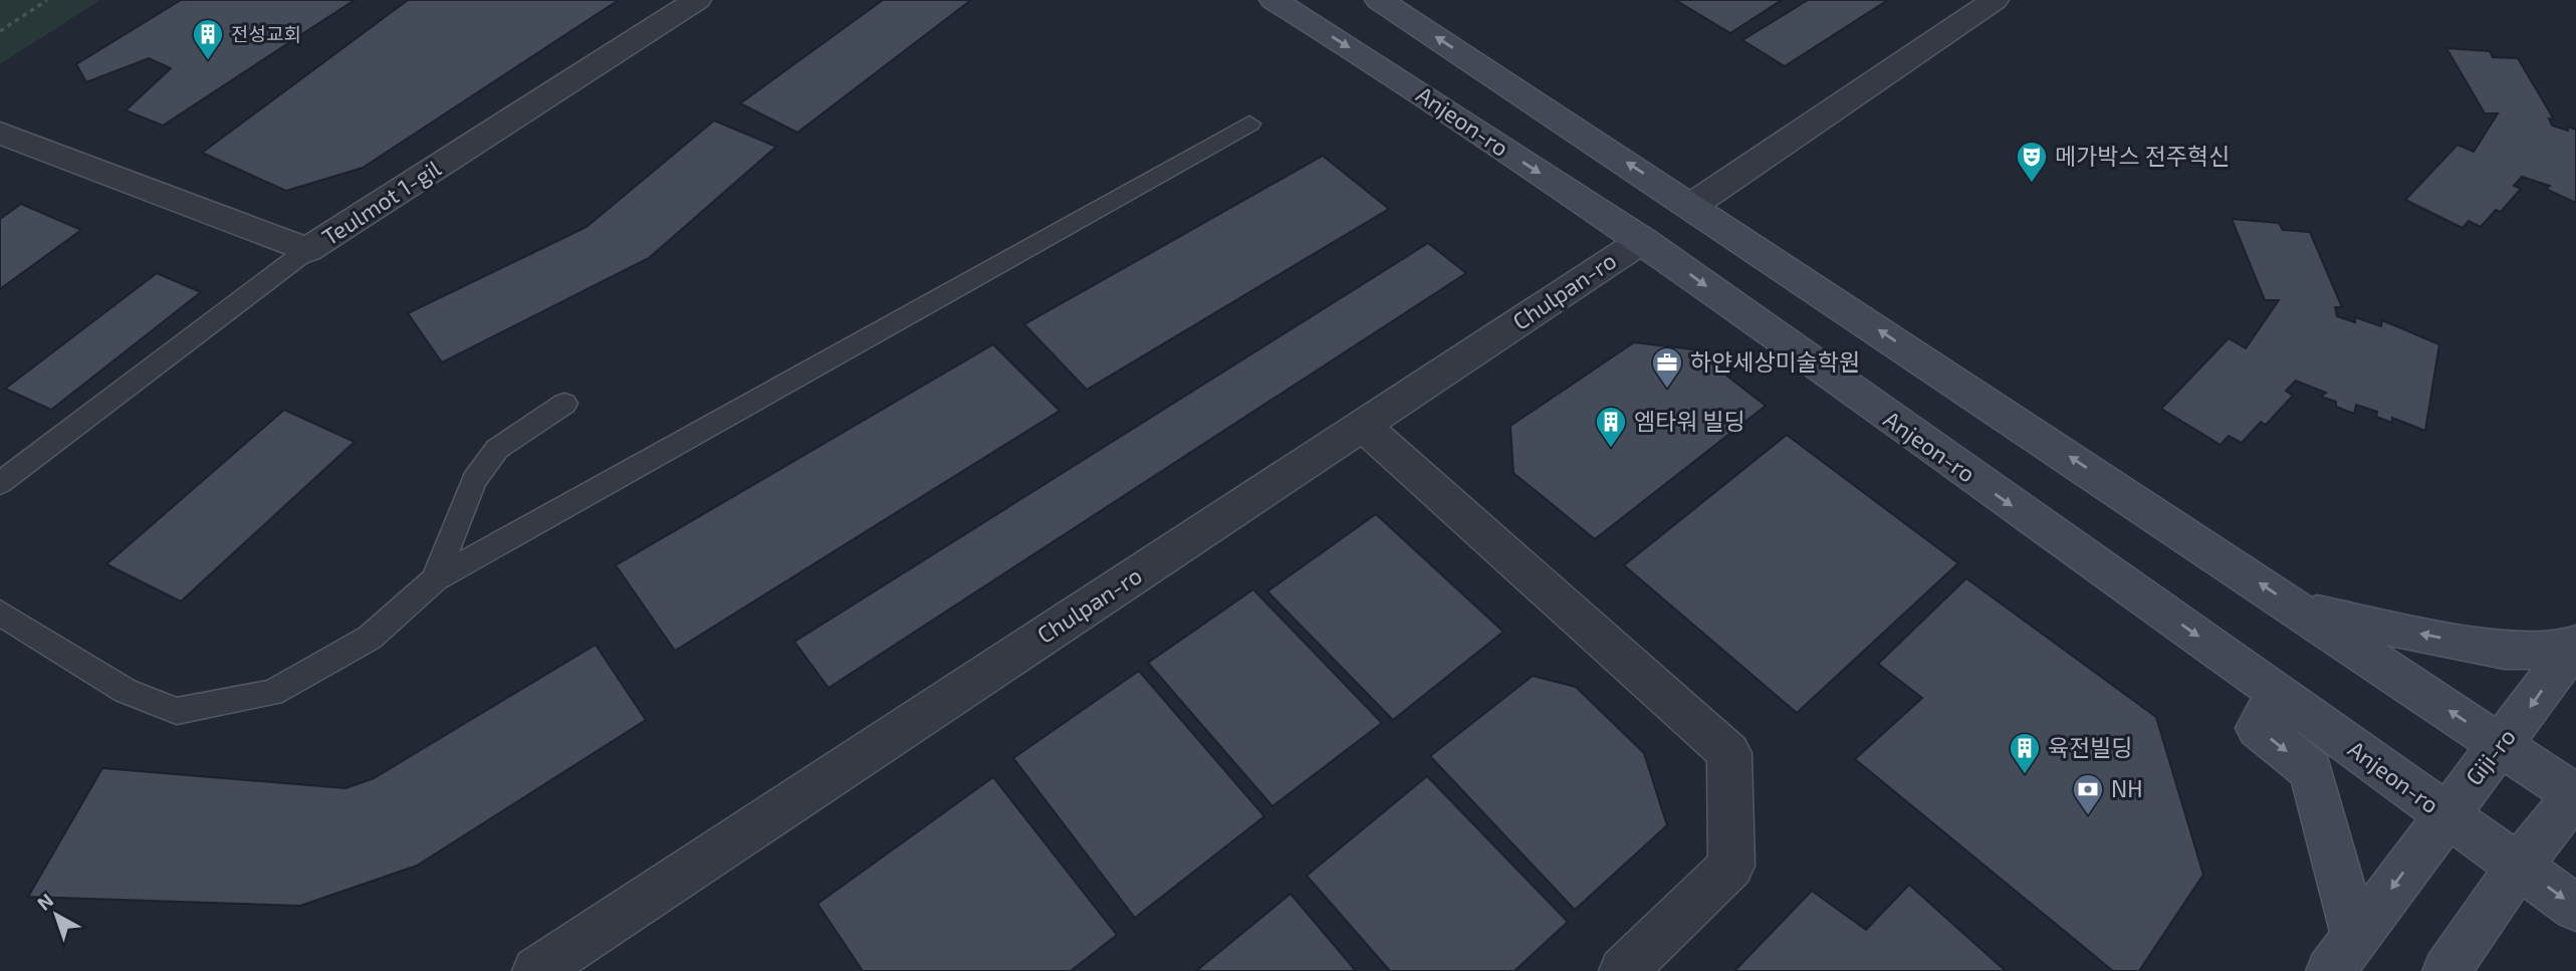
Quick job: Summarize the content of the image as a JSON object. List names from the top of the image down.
{
  "streets": {
    "street": [
      "Anjeon-ro",
      "Teulmot 1-gil",
      "Chulpan-ro",
      "Giji-ro"
    ]
  },
  "crossings": [
    ["Anjeon-ro", "Chulpan-ro"],
    ["Anjeon-ro", "Giji-ro"]
  ],
  "places": {
    "building": ["전성교회", "엠타워 빌딩", "육전빌딩"],
    "theatre": ["메가박스 전주혁신"],
    "office": ["하얀세상미술학원"],
    "bank": ["NH"]
  },
  "north": "top left"
}
